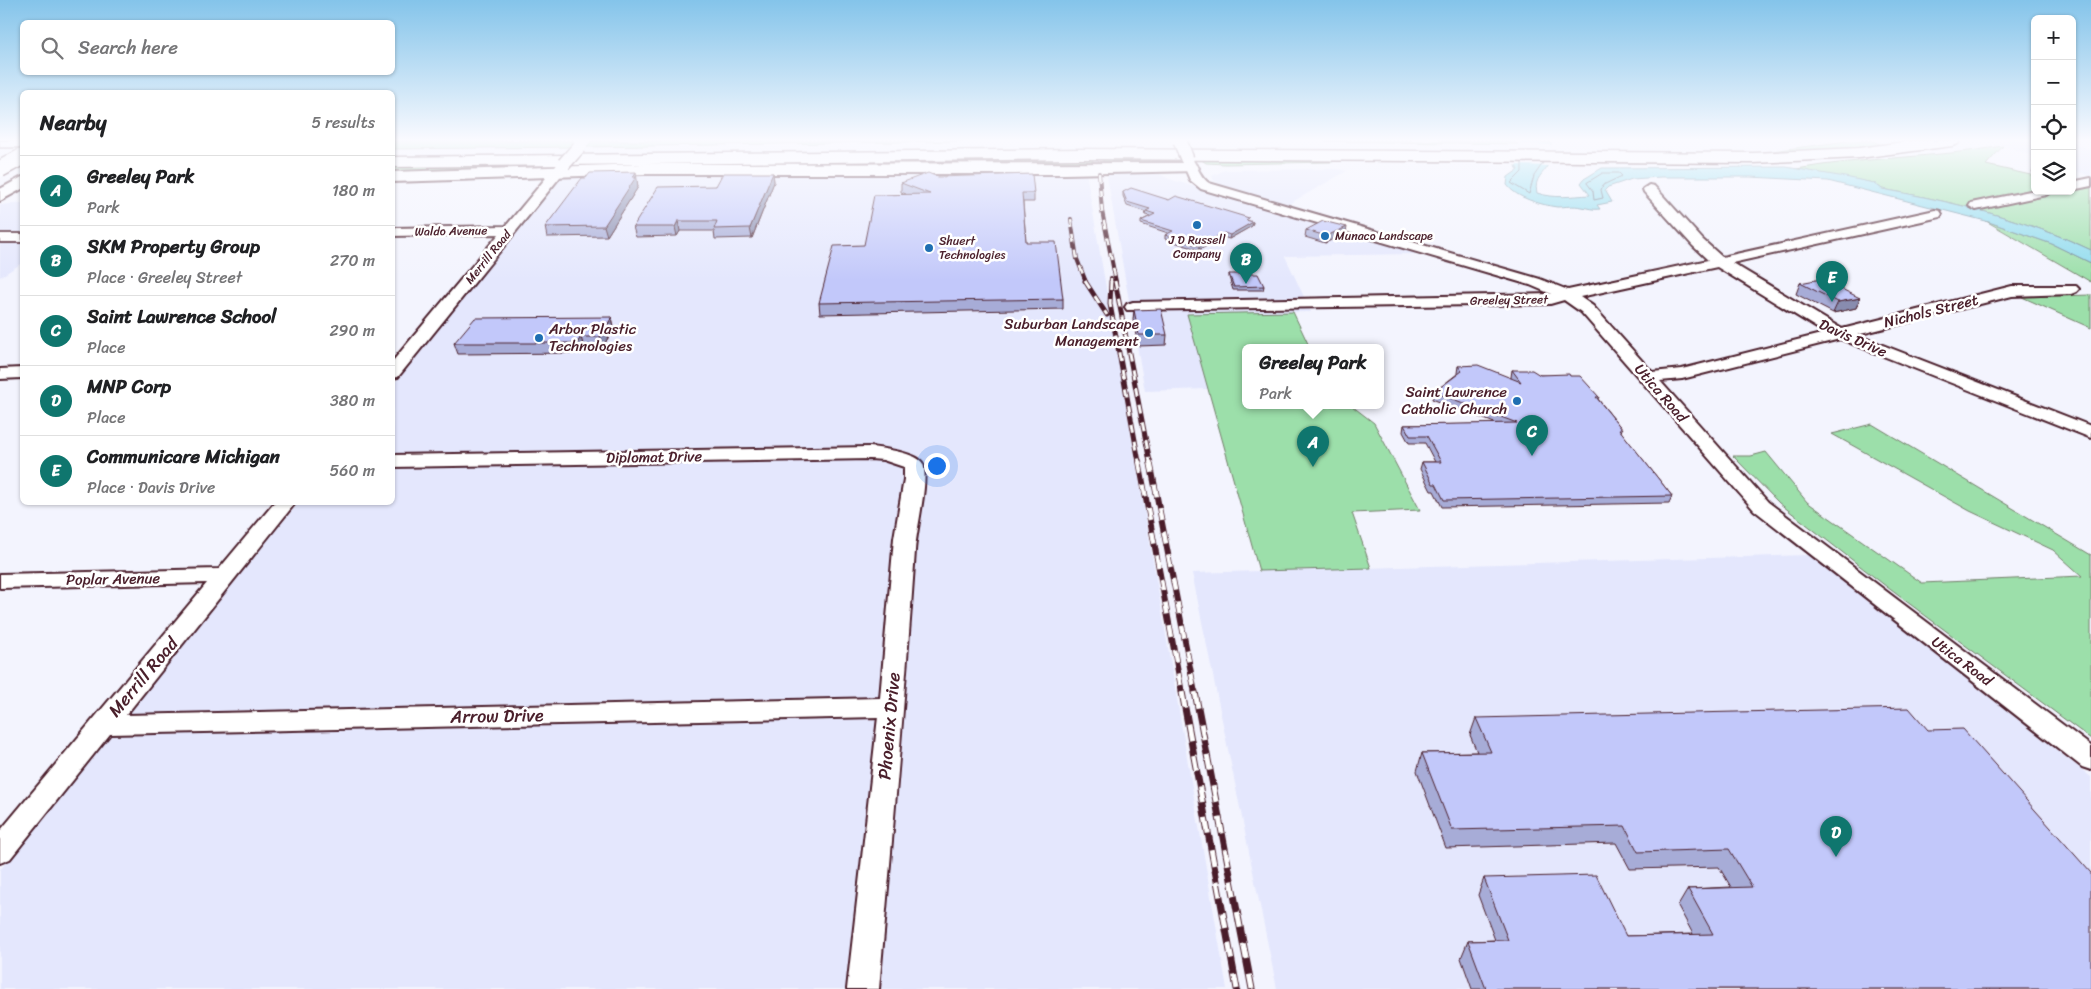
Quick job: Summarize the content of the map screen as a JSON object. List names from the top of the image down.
{
  "streets": {
    "street": [
      "Waldo Avenue",
      "Merrill Road",
      "Greeley Street",
      "Nichols Street",
      "Davis Drive",
      "Utica Road",
      "Diplomat Drive",
      "Poplar Avenue",
      "Arrow Drive",
      "Phoenix Drive"
    ]
  },
  "crossings": [
    ["Waldo Avenue", "Merrill Road"],
    ["Merrill Road", "Poplar Avenue"],
    ["Merrill Road", "Arrow Drive"],
    ["Greeley Street", "Davis Drive"],
    ["Greeley Street", "Utica Road"],
    ["Nichols Street", "Davis Drive"],
    ["Nichols Street", "Utica Road"],
    ["Diplomat Drive", "Phoenix Drive"],
    ["Arrow Drive", "Phoenix Drive"]
  ],
  "places": [
    "J D Russell Company",
    "Munaco Landscape",
    "Shuert Technologies",
    "Suburban Landscape Management",
    "Arbor Plastic Technologies",
    "Saint Lawrence Catholic Church"
  ],
  "page": {
    "map_buttons": ["+", "−"],
    "search": "Search here",
    "heading": ["Nearby", "5 results"],
    "list": [
      {
        "mark": "A",
        "name": "Greeley Park",
        "note": "Park",
        "value": "180 m"
      },
      {
        "mark": "B",
        "name": "SKM Property Group",
        "note": "Place · Greeley Street",
        "value": "270 m"
      },
      {
        "mark": "C",
        "name": "Saint Lawrence School",
        "note": "Place",
        "value": "290 m"
      },
      {
        "mark": "D",
        "name": "MNP Corp",
        "note": "Place",
        "value": "380 m"
      },
      {
        "mark": "E",
        "name": "Communicare Michigan",
        "note": "Place · Davis Drive",
        "value": "560 m"
      }
    ],
    "pins": [
      "B",
      "E",
      "C",
      "A",
      "D"
    ],
    "popup": ["Greeley Park", "Park"]
  }
}
